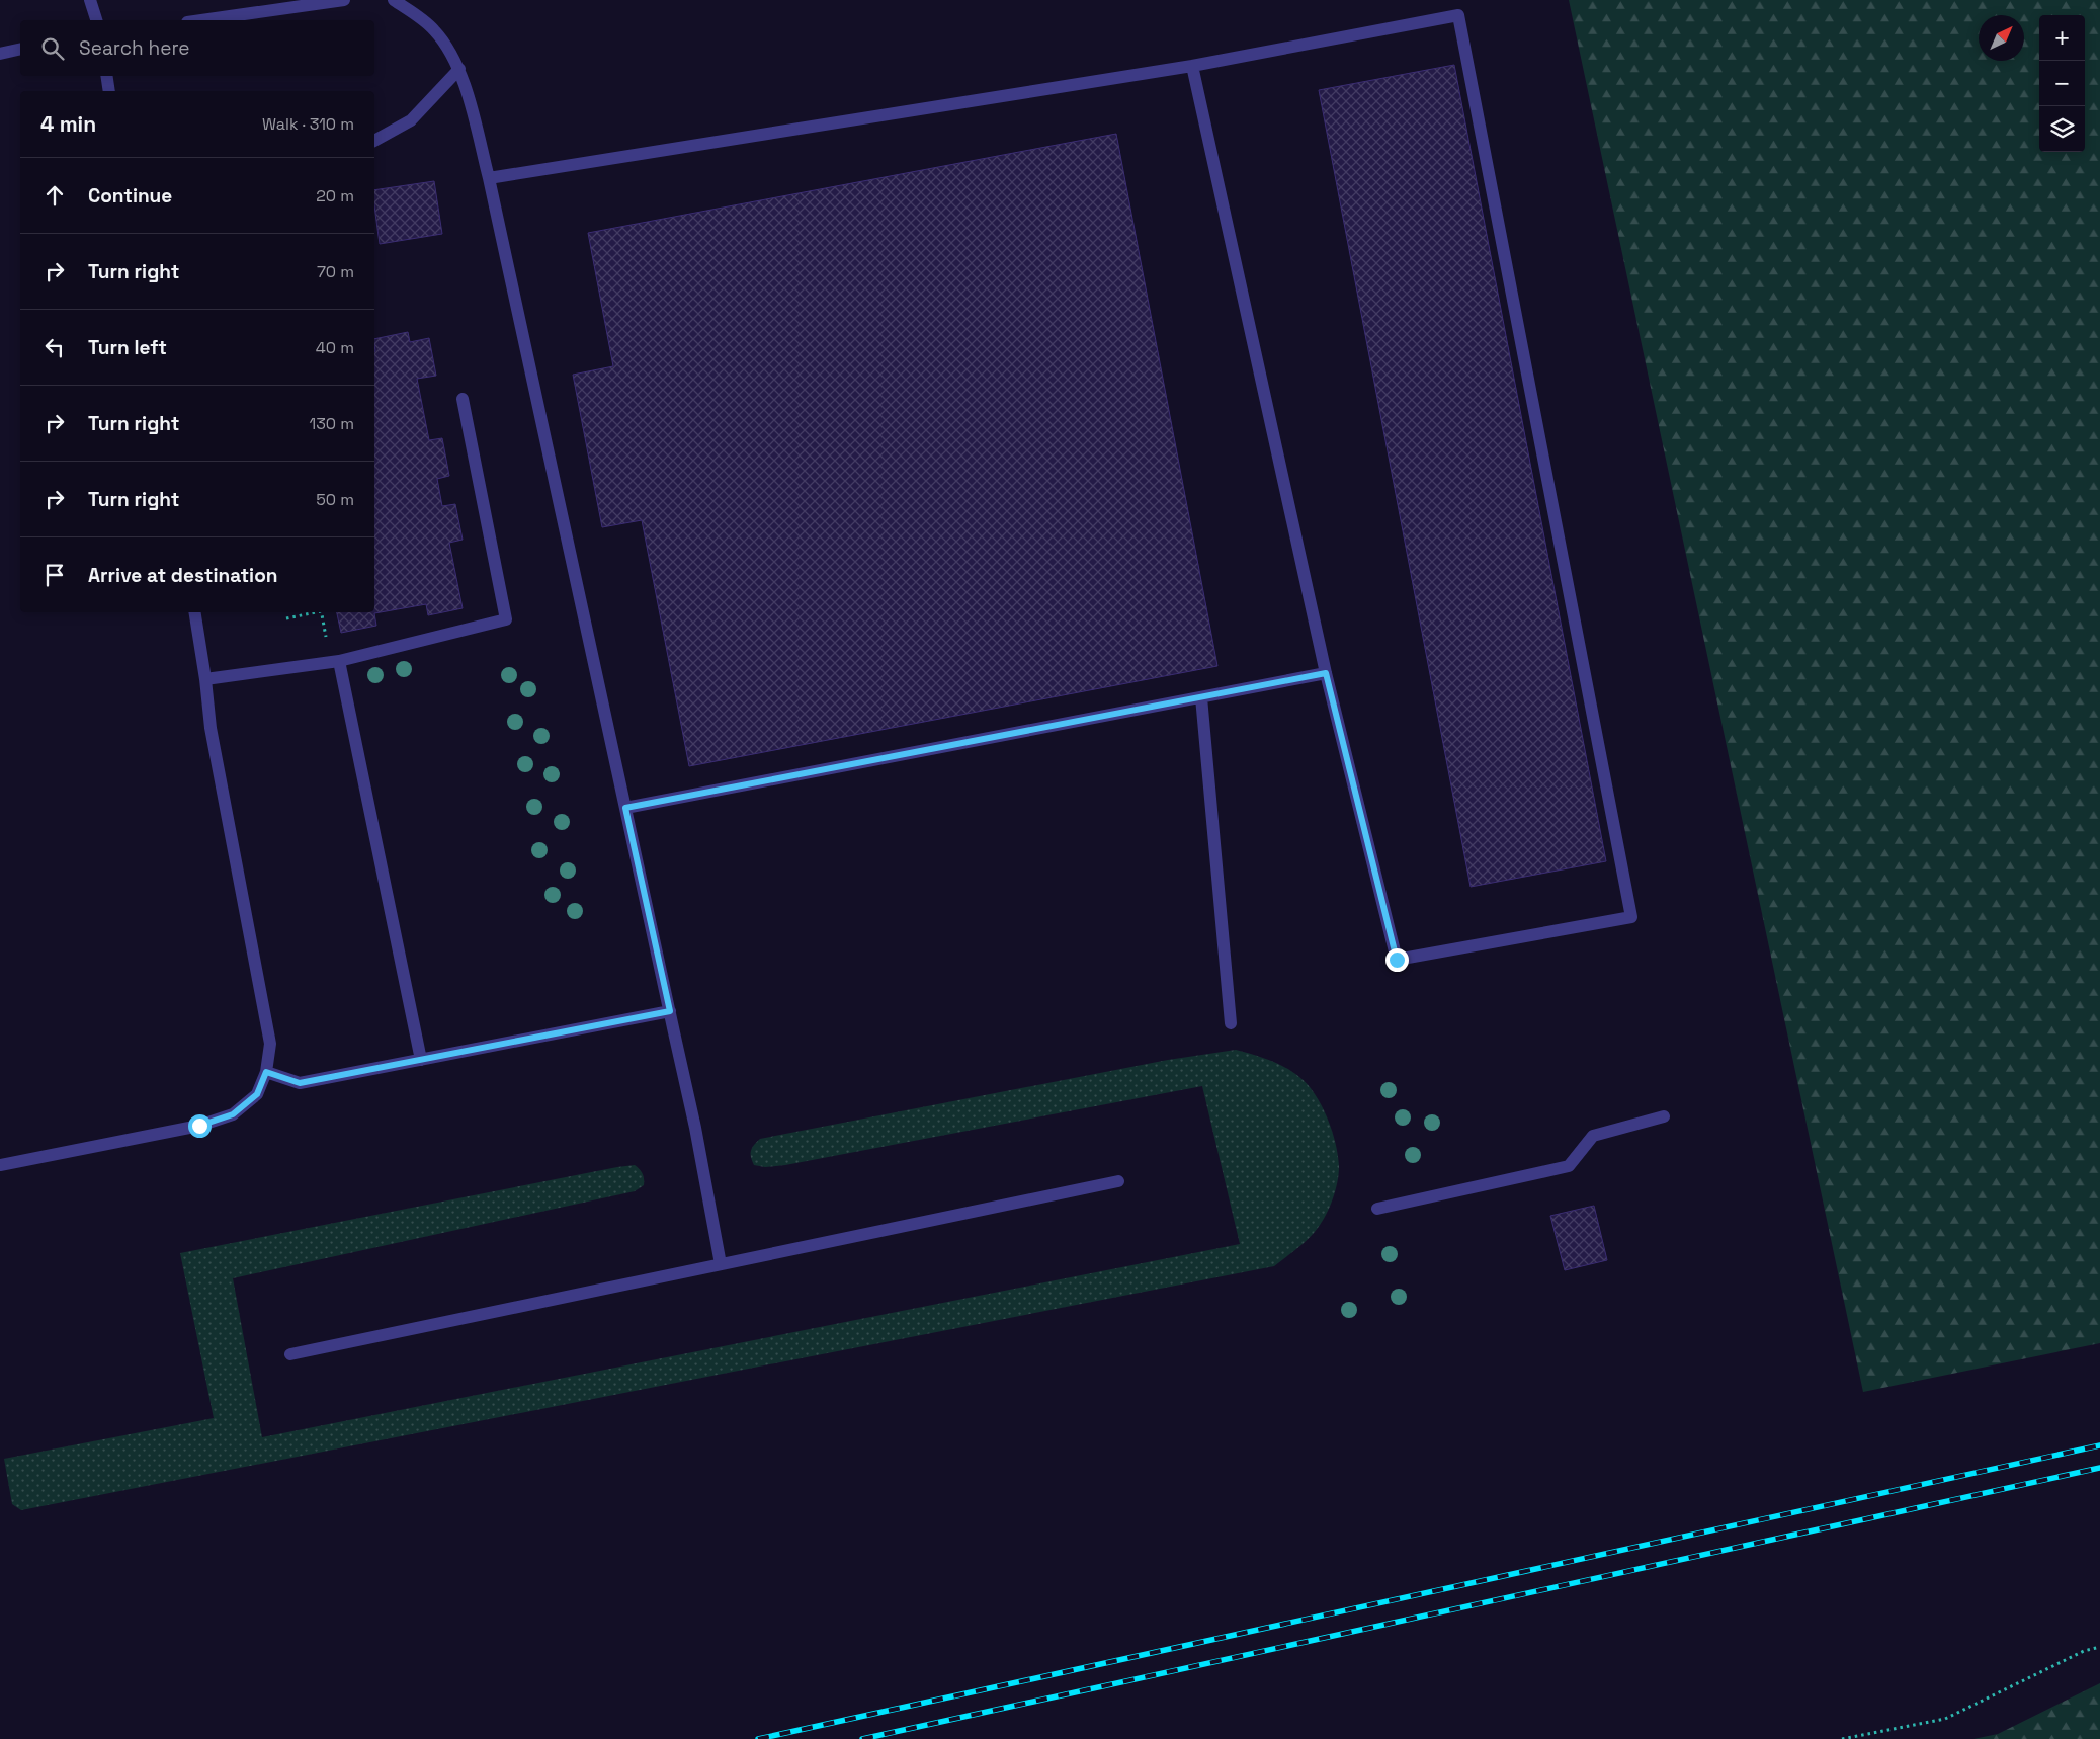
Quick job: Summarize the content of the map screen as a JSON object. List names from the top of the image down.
{
  "north": "top right",
  "page": {
    "map_buttons": ["+", "−"],
    "search": "Search here",
    "heading": ["4 min", "Walk · 310 m"],
    "list": [
      ["Continue", "20 m"],
      ["Turn right", "70 m"],
      ["Turn left", "40 m"],
      ["Turn right", "130 m"],
      ["Turn right", "50 m"],
      "Arrive at destination"
    ]
  }
}
